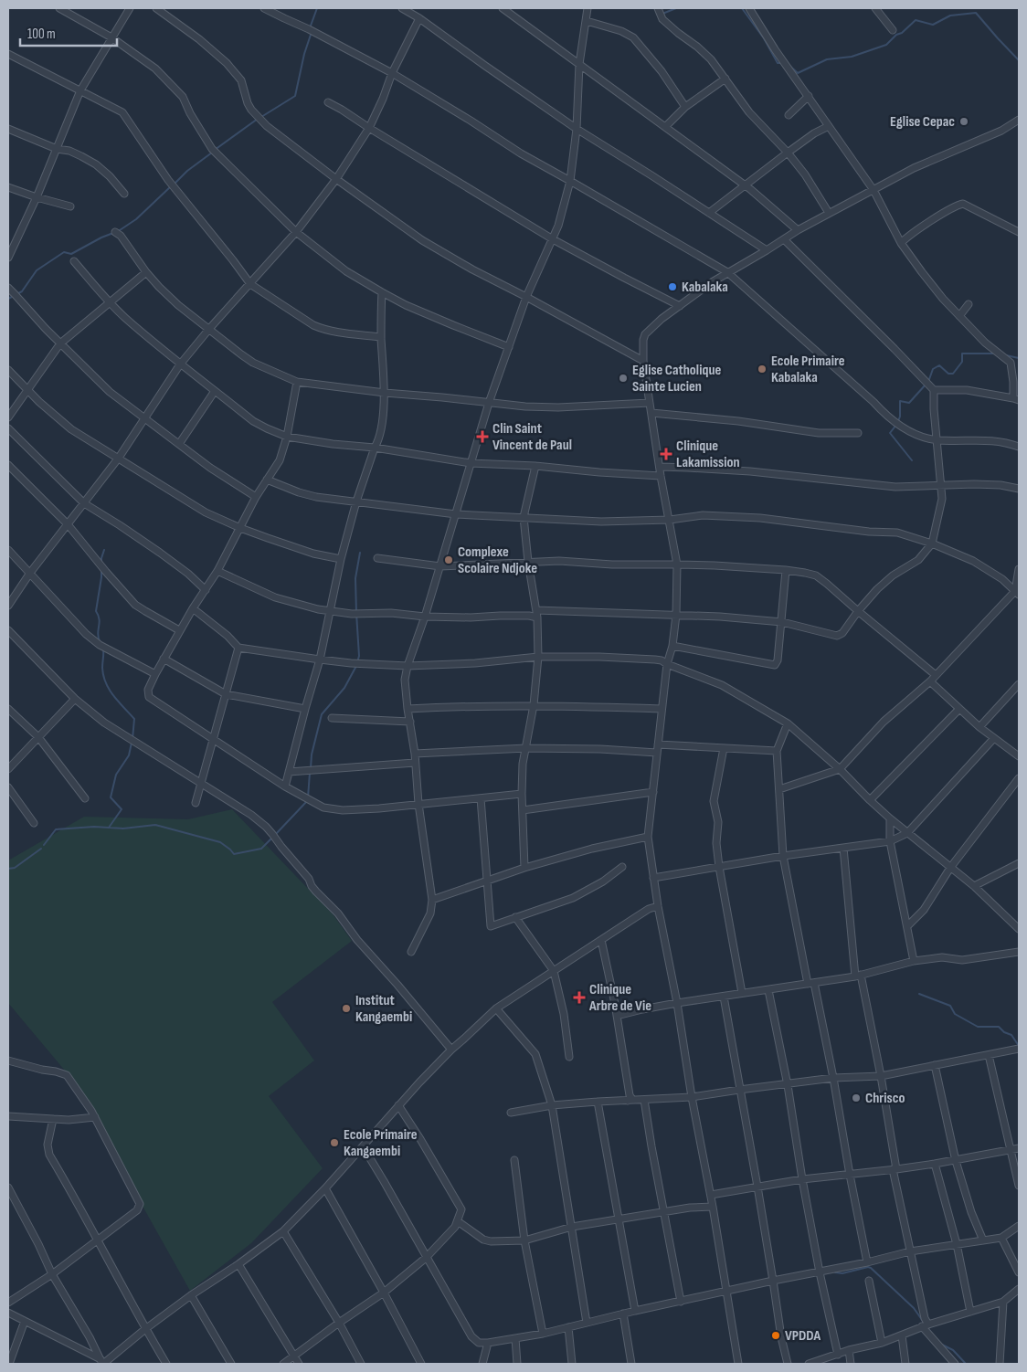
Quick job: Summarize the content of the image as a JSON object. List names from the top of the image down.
{
  "places": {
    "other": [
      "Eglise Cepac",
      "Kabalaka",
      "Ecole Primaire Kabalaka",
      "Eglise Catholique Sainte Lucien",
      "Complexe Scolaire Ndjoke",
      "Institut Kangaembi",
      "Chrisco",
      "Ecole Primaire Kangaembi",
      "VPDDA"
    ],
    "health": ["Clin Saint Vincent de Paul", "Clinique Lakamission", "Clinique Arbre de Vie"]
  },
  "scale_bar": "100 m"
}
